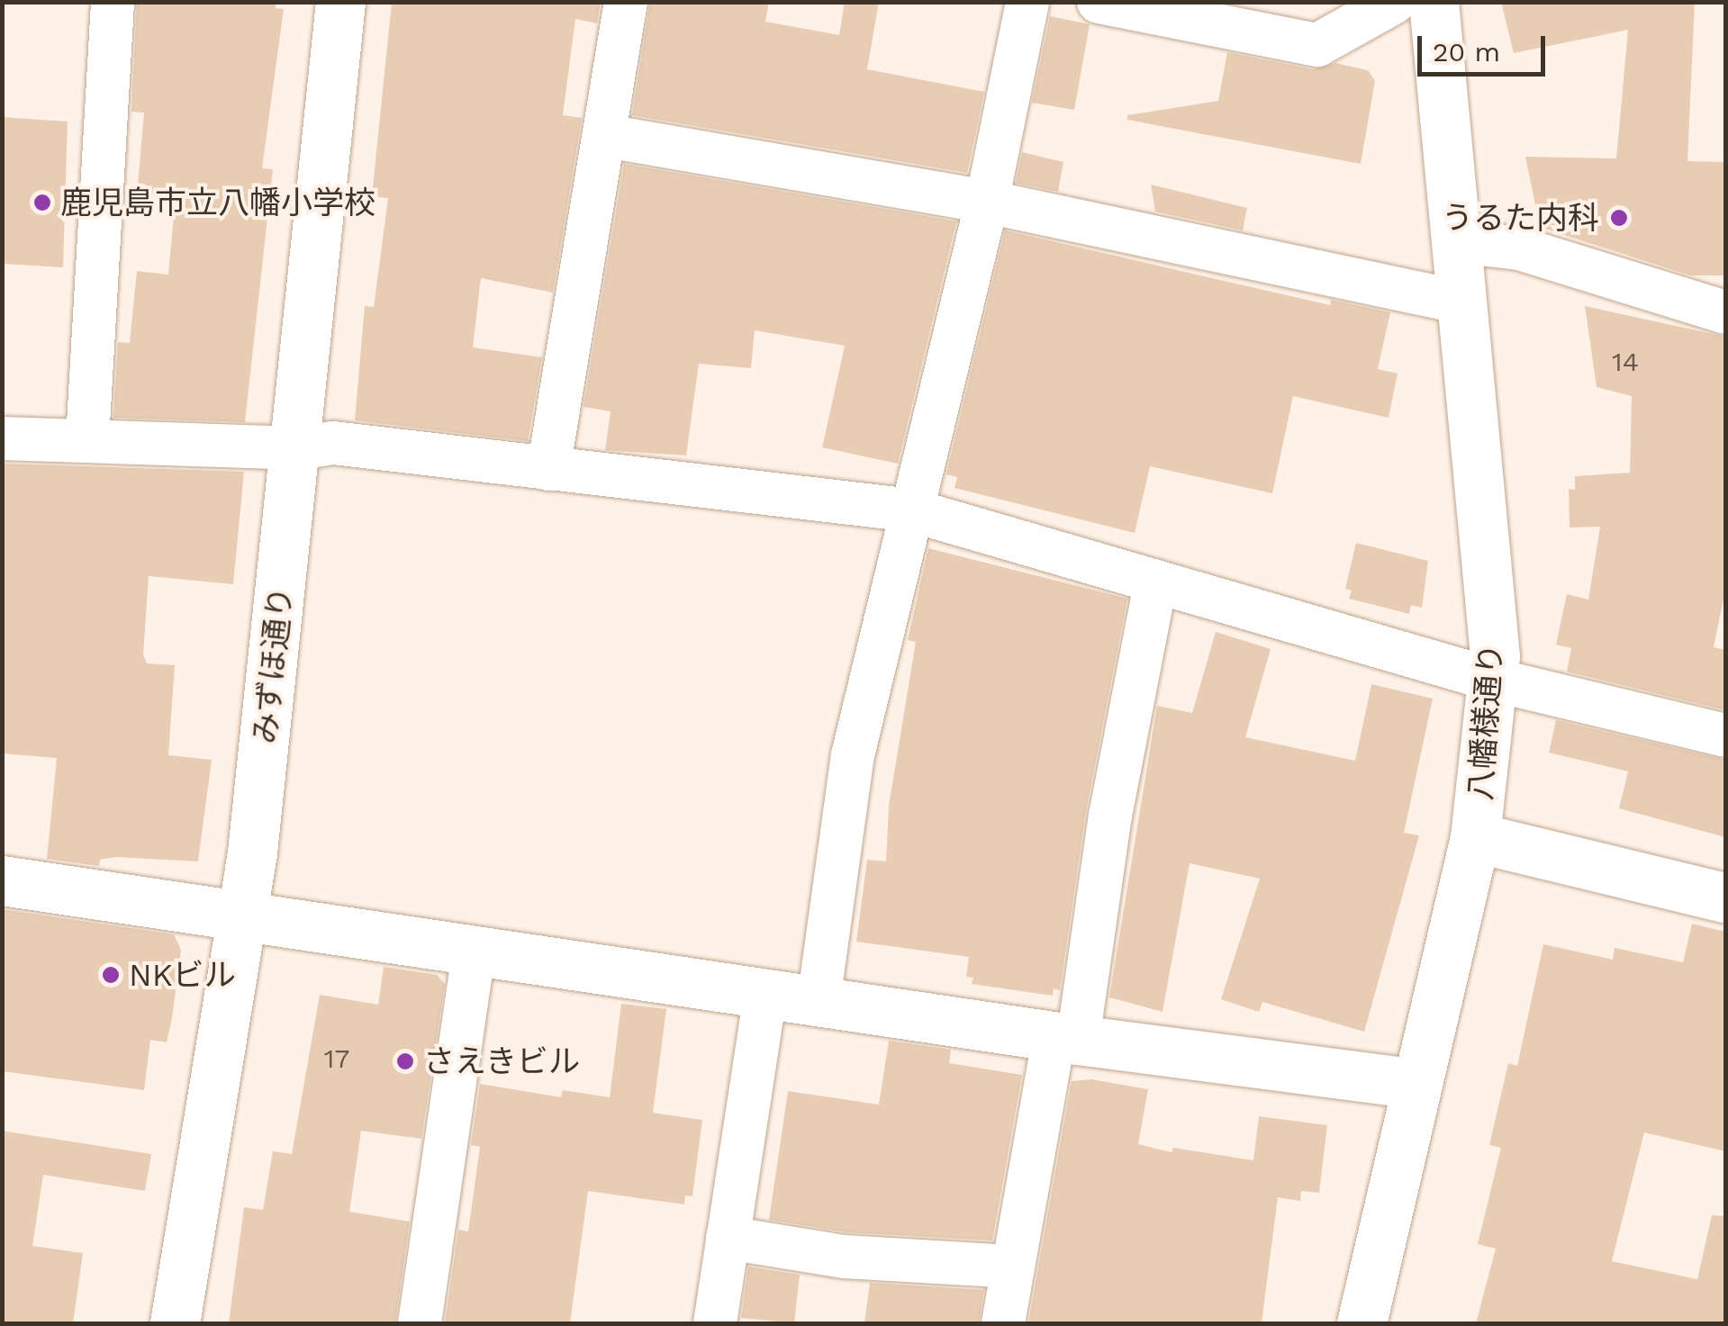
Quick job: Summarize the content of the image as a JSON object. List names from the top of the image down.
{
  "streets": {
    "street": ["みずほ通り", "八幡様通り"]
  },
  "places": [
    "鹿児島市立八幡小学校",
    "うるた内科",
    "NKビル",
    "さえきビル"
  ],
  "house_numbers": ["14", "17"],
  "scale_bar": "20 m"
}
